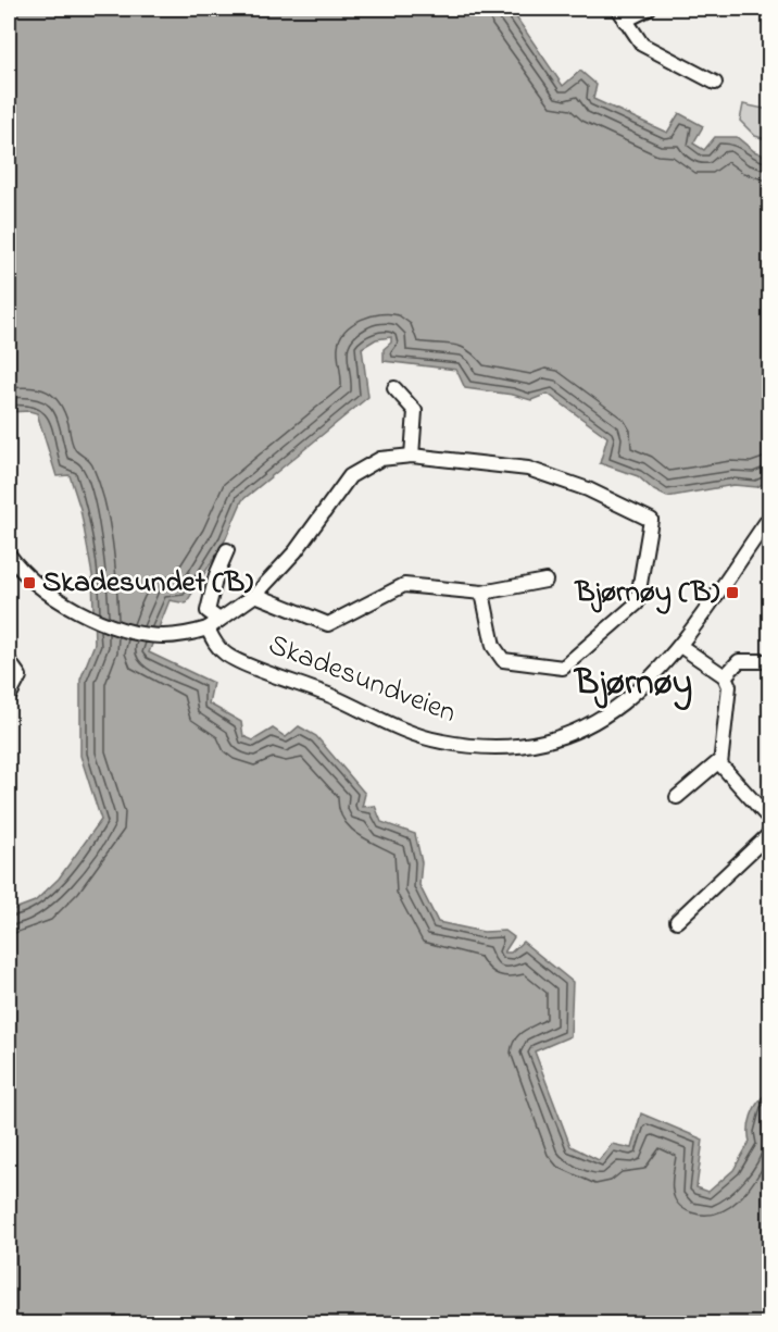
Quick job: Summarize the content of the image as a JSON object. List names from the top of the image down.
{
  "streets": {
    "street": ["Skadesundveien"]
  },
  "districts": ["Bjørnøy"],
  "places": {
    "transit": ["Skadesundet (B)", "Bjørnøy (B)"]
  }
}
